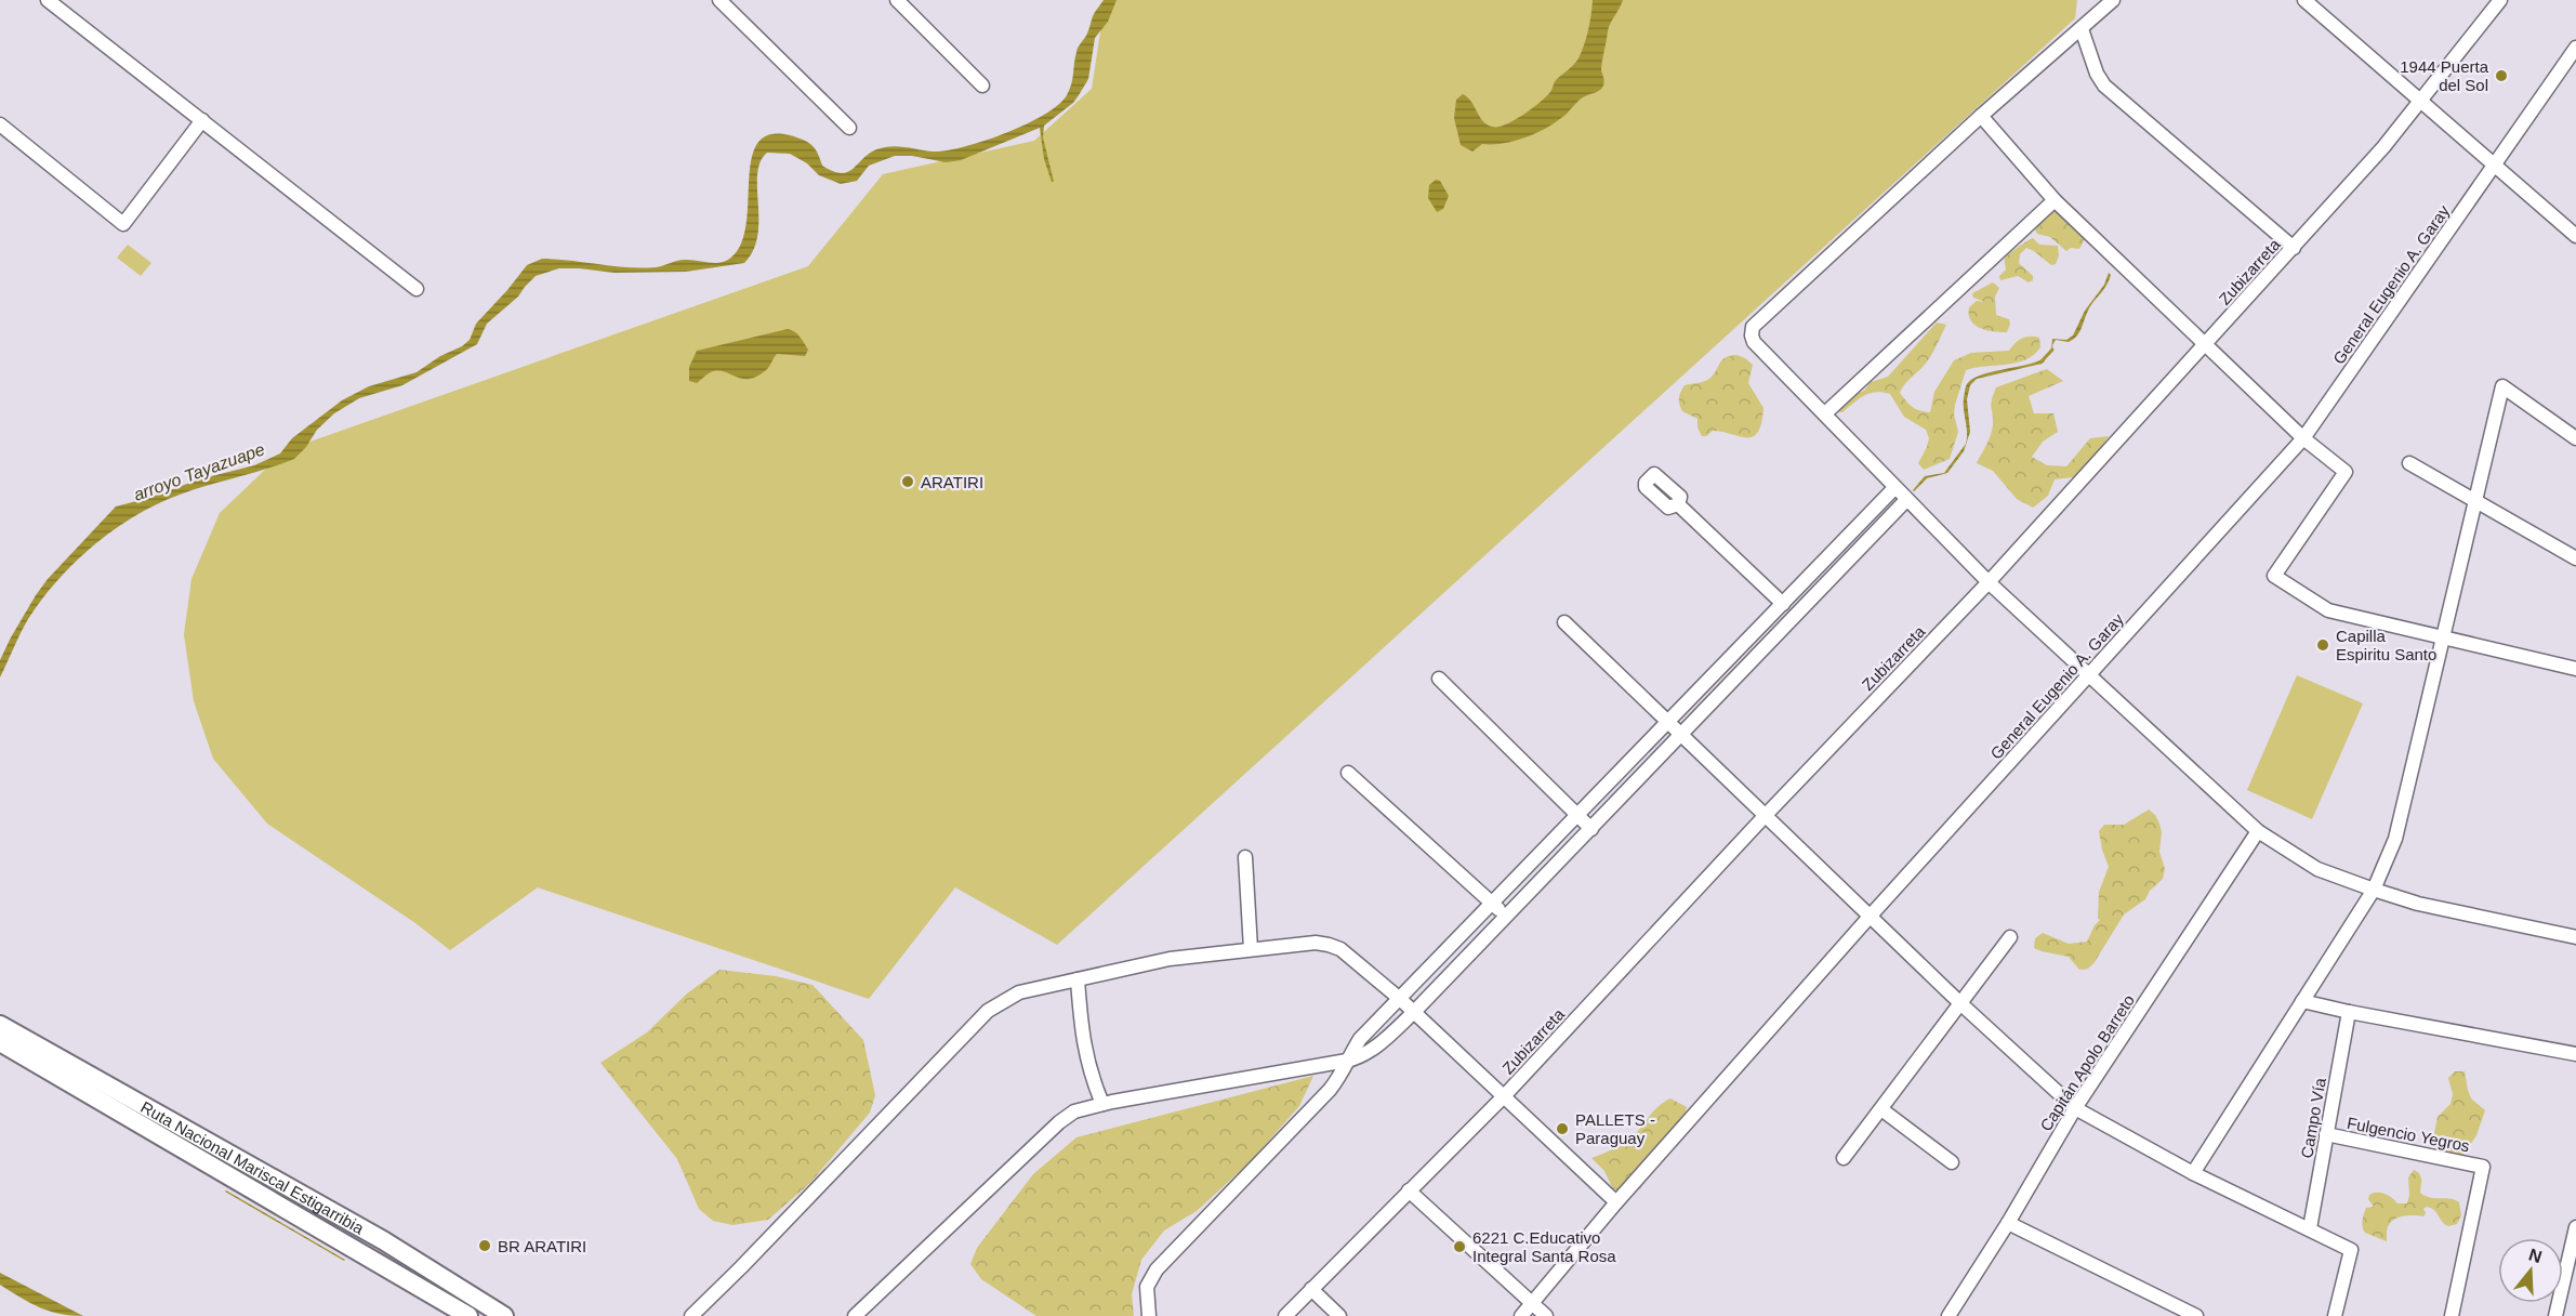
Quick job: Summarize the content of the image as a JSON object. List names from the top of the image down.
{
  "streets": {
    "highway": ["Ruta Nacional Mariscal Estigarribia"],
    "street": [
      "Zubizarreta",
      "General Eugenio A. Garay",
      "Capitán Apolo Barreto",
      "Campo Vía",
      "Fulgencio Yegros"
    ]
  },
  "crossings": [
    ["Campo Vía", "Fulgencio Yegros"]
  ],
  "water": ["arroyo Tayazuape"],
  "places": [
    "1944 Puerta del Sol",
    "ARATIRI",
    "Capilla Espiritu Santo",
    "PALLETS - Paraguay",
    "BR ARATIRI",
    "6221 C.Educativo Integral Santa Rosa"
  ],
  "north": "top"
}
